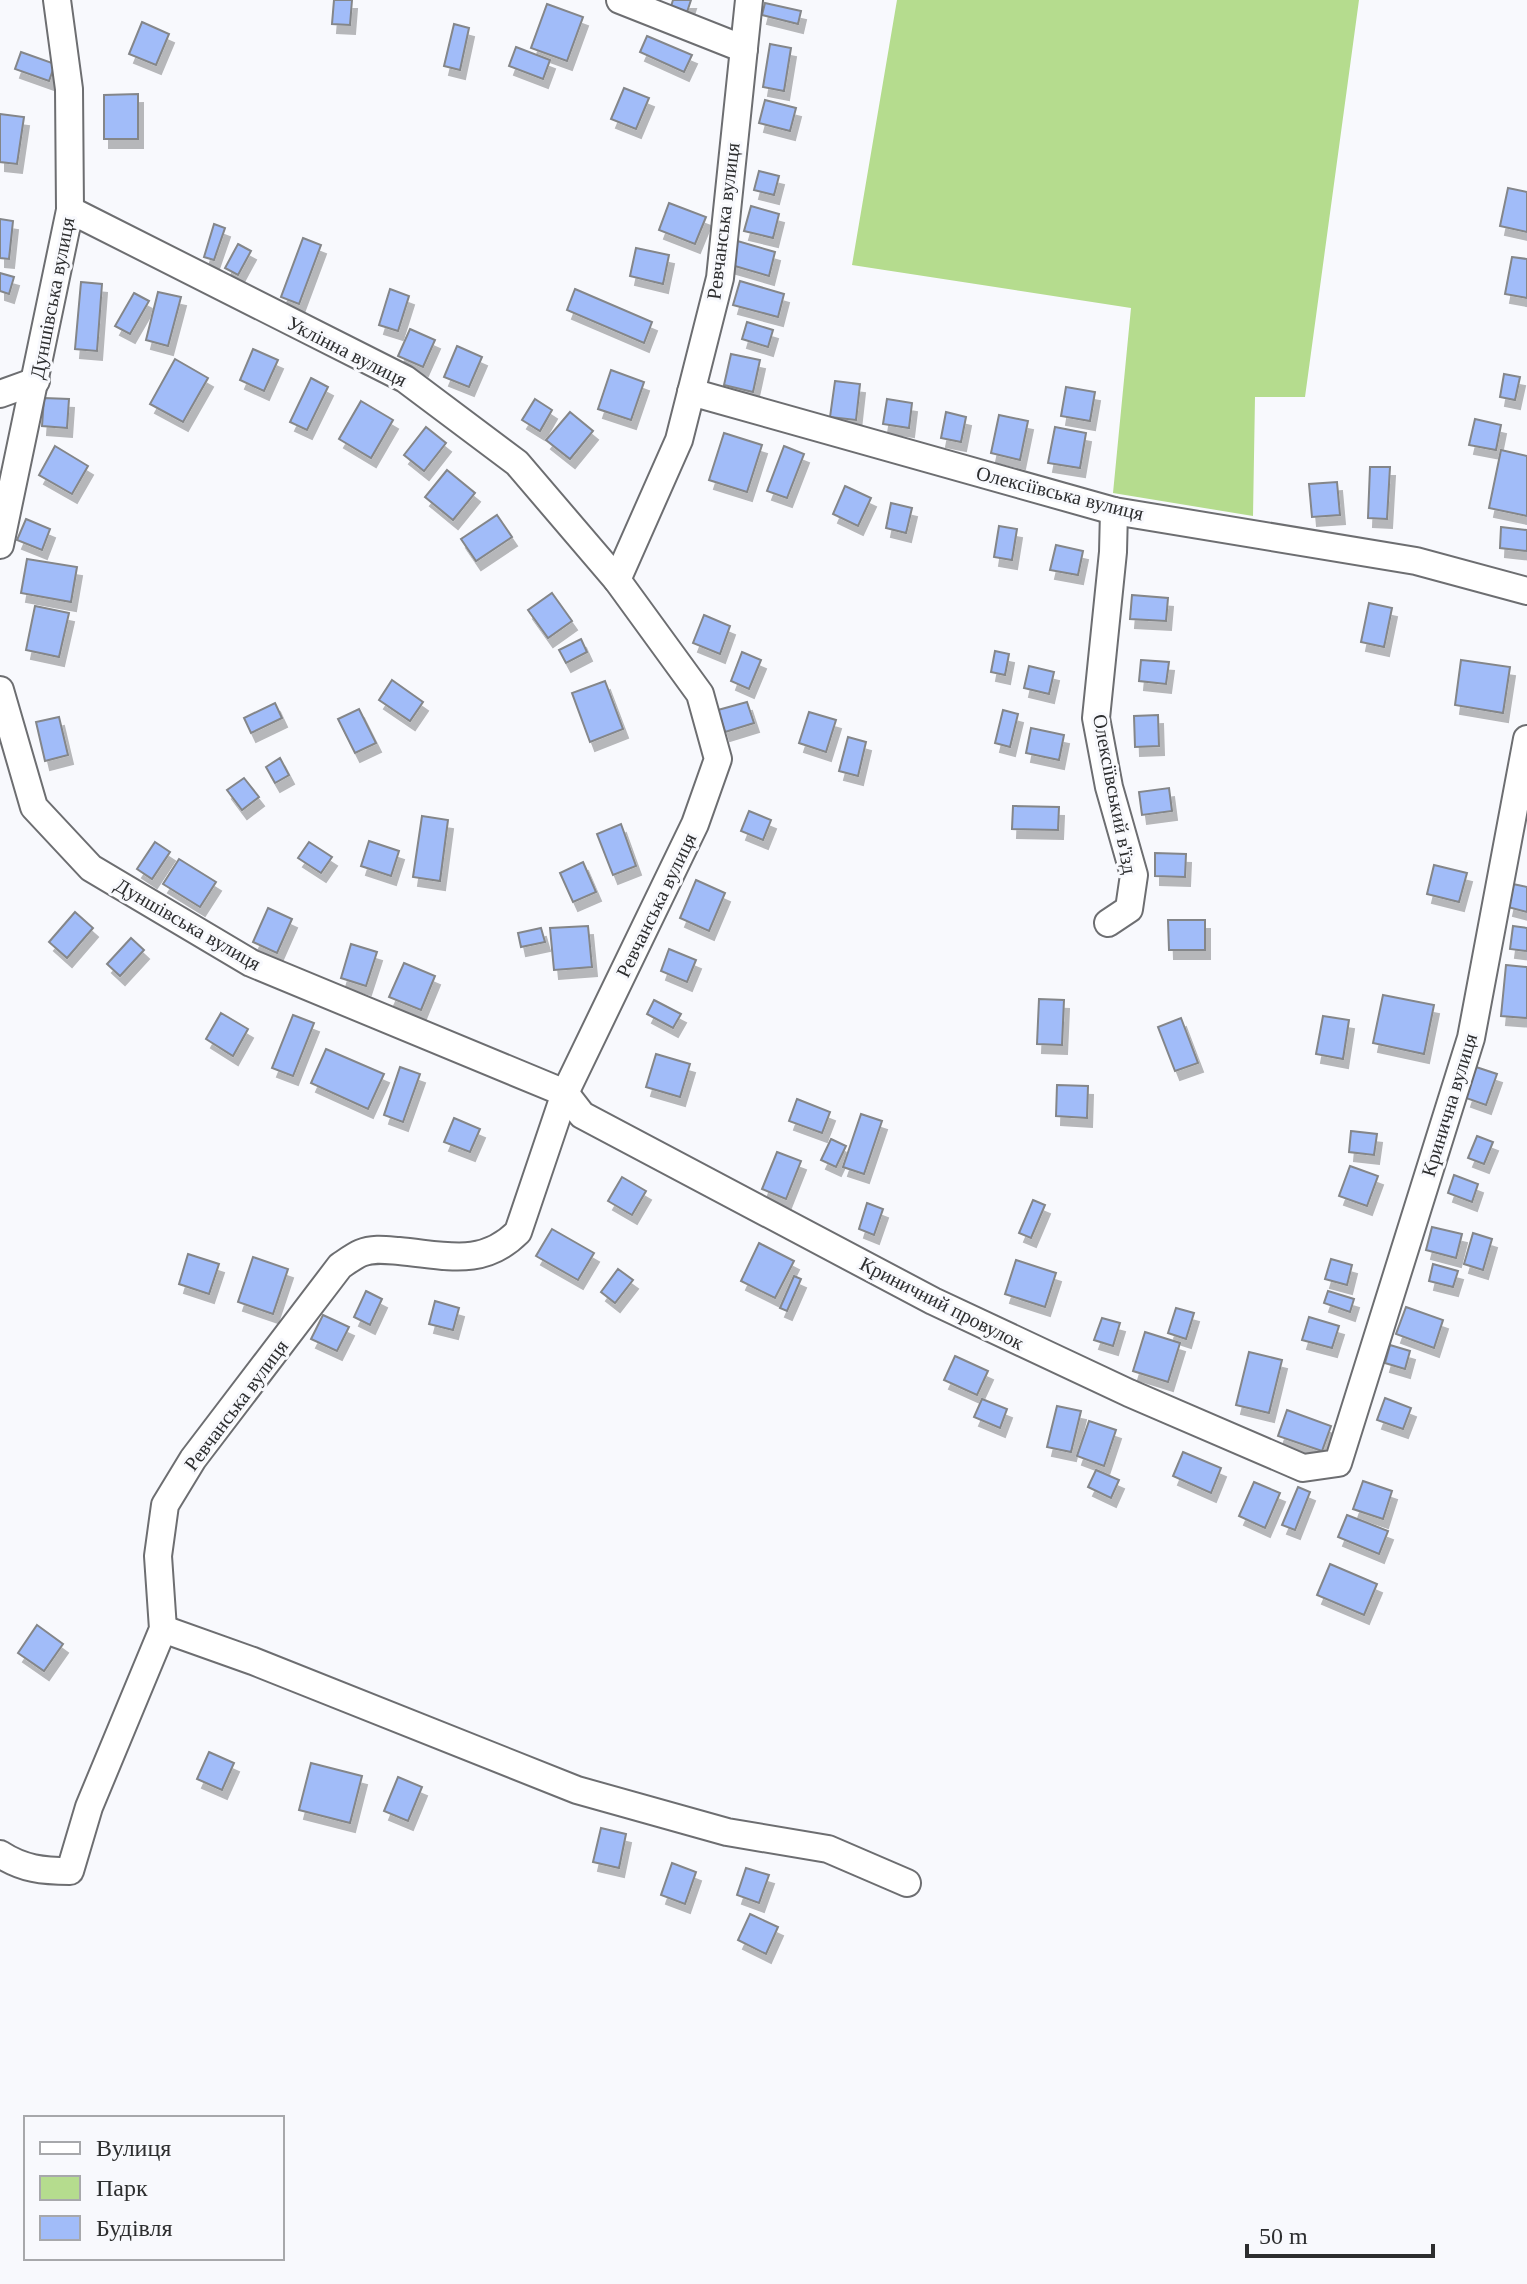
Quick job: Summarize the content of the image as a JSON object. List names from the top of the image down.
{
  "streets": {
    "street": [
      "Ревчанська вулиця",
      "Дуншівська вулиця",
      "Уклінна вулиця",
      "Олексіївська вулиця",
      "Олексіївський в'їзд",
      "Кринична вулиця",
      "Криничний провулок"
    ]
  },
  "crossings": [
    ["Ревчанська вулиця", "Дуншівська вулиця"],
    ["Ревчанська вулиця", "Уклінна вулиця"],
    ["Ревчанська вулиця", "Олексіївська вулиця"],
    ["Ревчанська вулиця", "Криничний провулок"],
    ["Дуншівська вулиця", "Уклінна вулиця"],
    ["Дуншівська вулиця", "Криничний провулок"],
    ["Олексіївська вулиця", "Олексіївський в'їзд"],
    ["Кринична вулиця", "Криничний провулок"]
  ],
  "legend": ["Вулиця", "Парк", "Будівля"],
  "scale_bar": "50 m"
}
